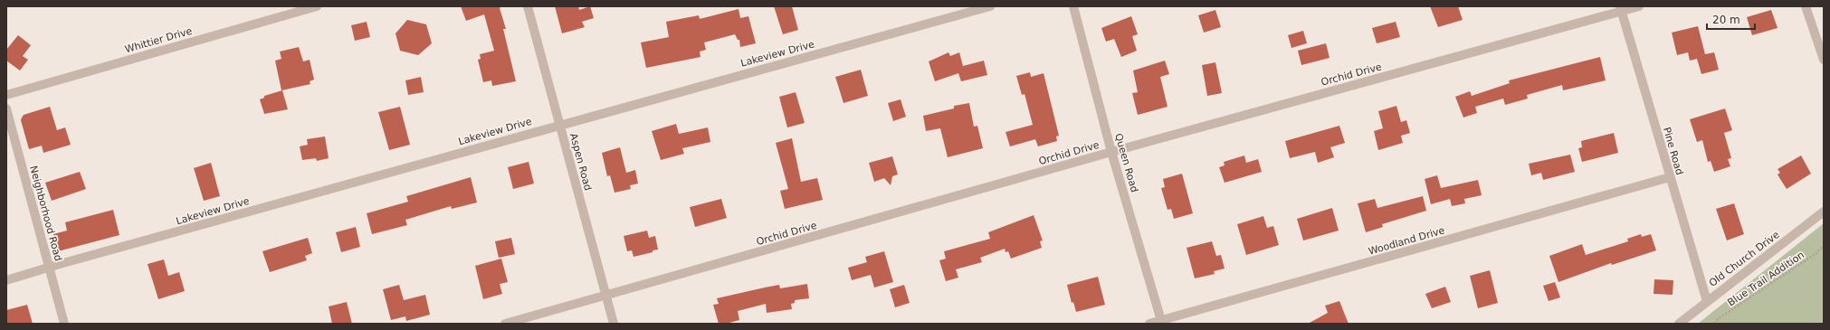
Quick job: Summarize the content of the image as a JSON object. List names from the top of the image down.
{
  "streets": {
    "street": [
      "Whittier Drive",
      "Lakeview Drive",
      "Orchid Drive",
      "Pine Road",
      "Aspen Road",
      "Queen Road",
      "Neighborhood Road",
      "Woodland Drive",
      "Old Church Drive"
    ],
    "path": ["Blue Trail Addition"]
  },
  "crossings": [
    ["Lakeview Drive", "Aspen Road"],
    ["Lakeview Drive", "Neighborhood Road"],
    ["Orchid Drive", "Pine Road"],
    ["Orchid Drive", "Aspen Road"],
    ["Orchid Drive", "Queen Road"],
    ["Pine Road", "Woodland Drive"],
    ["Pine Road", "Old Church Drive"],
    ["Queen Road", "Woodland Drive"]
  ],
  "scale_bar": "20 m"
}
